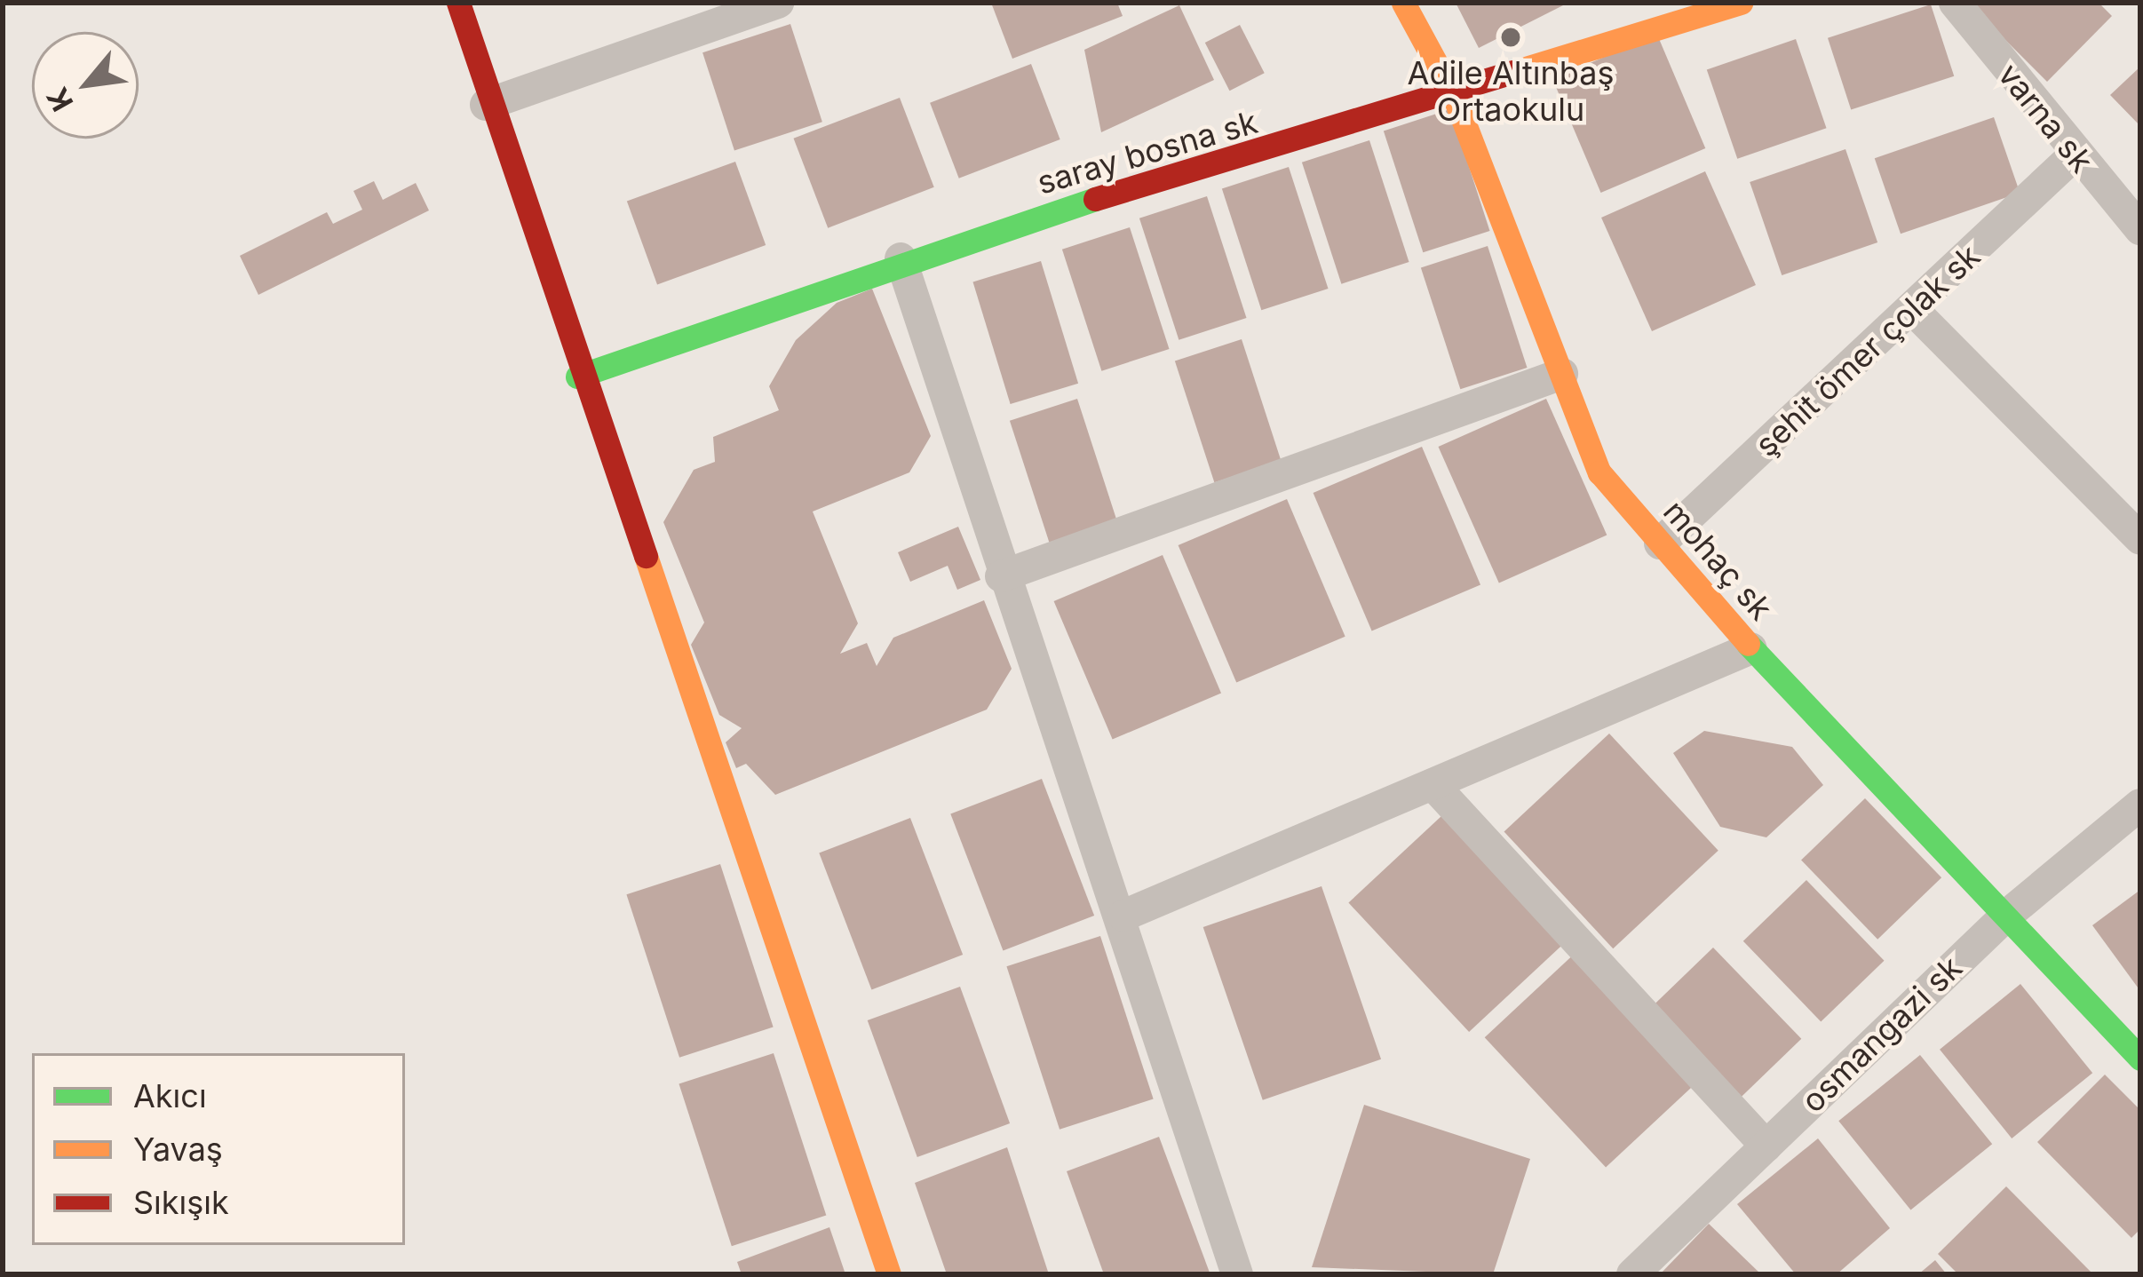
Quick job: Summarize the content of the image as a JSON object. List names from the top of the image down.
{
  "streets": {
    "street": [
      "varna sk",
      "saray bosna sk",
      "şehit ömer çolak sk",
      "mohaç sk",
      "osmangazi sk"
    ]
  },
  "crossings": [
    ["varna sk", "şehit ömer çolak sk"],
    ["saray bosna sk", "mohaç sk"],
    ["şehit ömer çolak sk", "mohaç sk"],
    ["mohaç sk", "osmangazi sk"]
  ],
  "places": ["Adile Altınbaş Ortaokulu"],
  "legend": ["Akıcı", "Yavaş", "Sıkışık"],
  "north": "bottom left"
}
